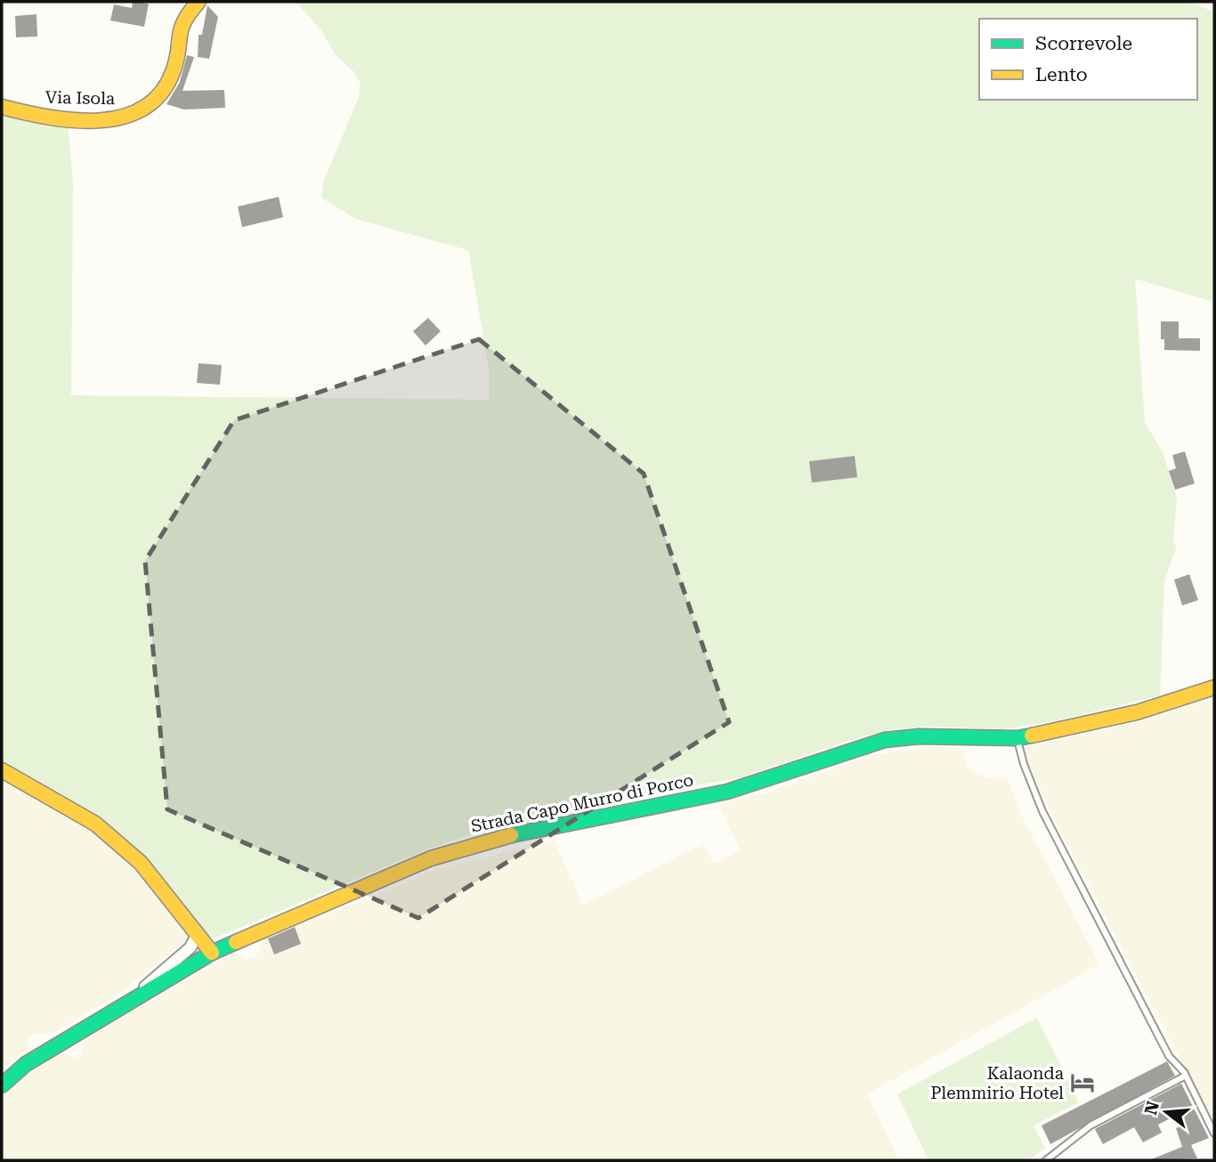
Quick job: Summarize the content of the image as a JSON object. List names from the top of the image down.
{
  "streets": {
    "street": ["Via Isola", "Strada Capo Murro di Porco"]
  },
  "places": {
    "hotel": ["Kalaonda Plemmirio Hotel"]
  },
  "legend": ["Scorrevole", "Lento"],
  "north": "left"
}
